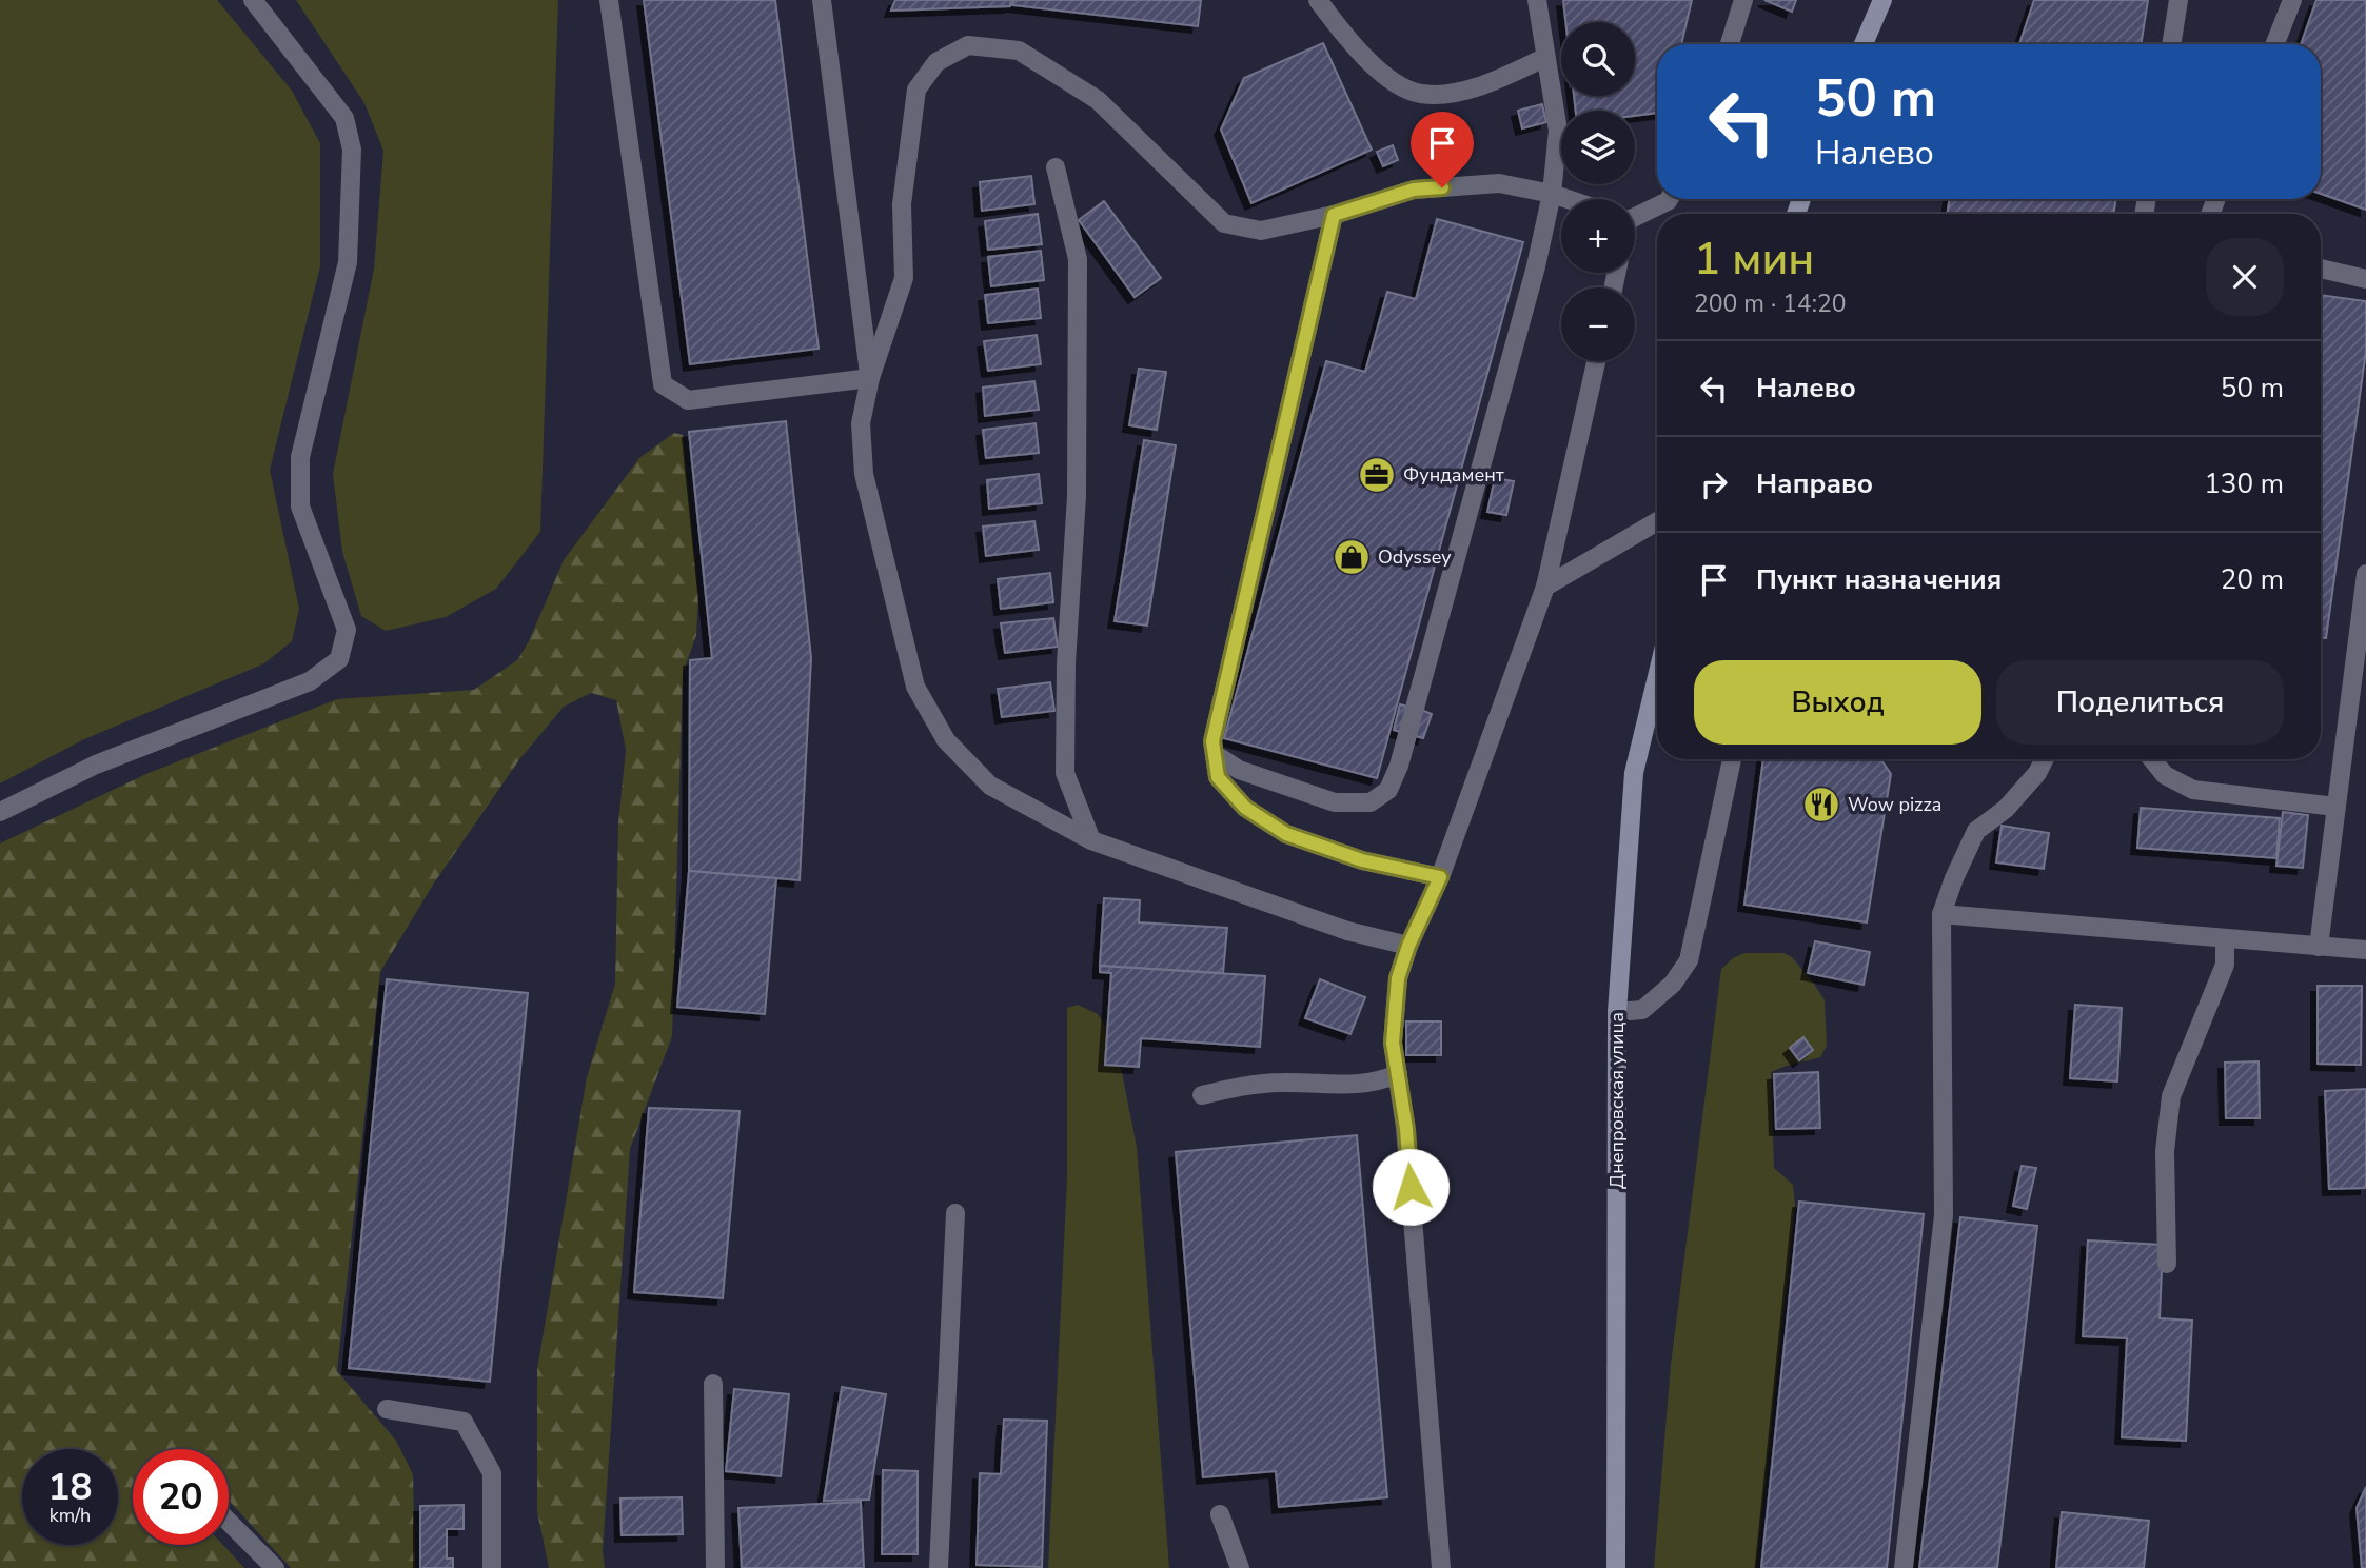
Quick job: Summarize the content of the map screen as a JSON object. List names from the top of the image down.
{
  "streets": {
    "main road": ["Днепровская улица"]
  },
  "places": {
    "office": ["Фундамент"],
    "shop": ["Odyssey"],
    "restaurant": ["Wow pizza"]
  },
  "page": {
    "map_buttons": ["+", "−"],
    "turn": ["50 m", "Налево"],
    "heading": ["1 мин", "200 m · 14:20"],
    "list": [
      {
        "name": "Налево",
        "value": "50 m"
      },
      {
        "name": "Направо",
        "value": "130 m"
      },
      {
        "name": "Пункт назначения",
        "value": "20 m"
      }
    ],
    "buttons": ["Выход", "Поделиться"],
    "speed": "18 km/h",
    "limit": "20"
  }
}
